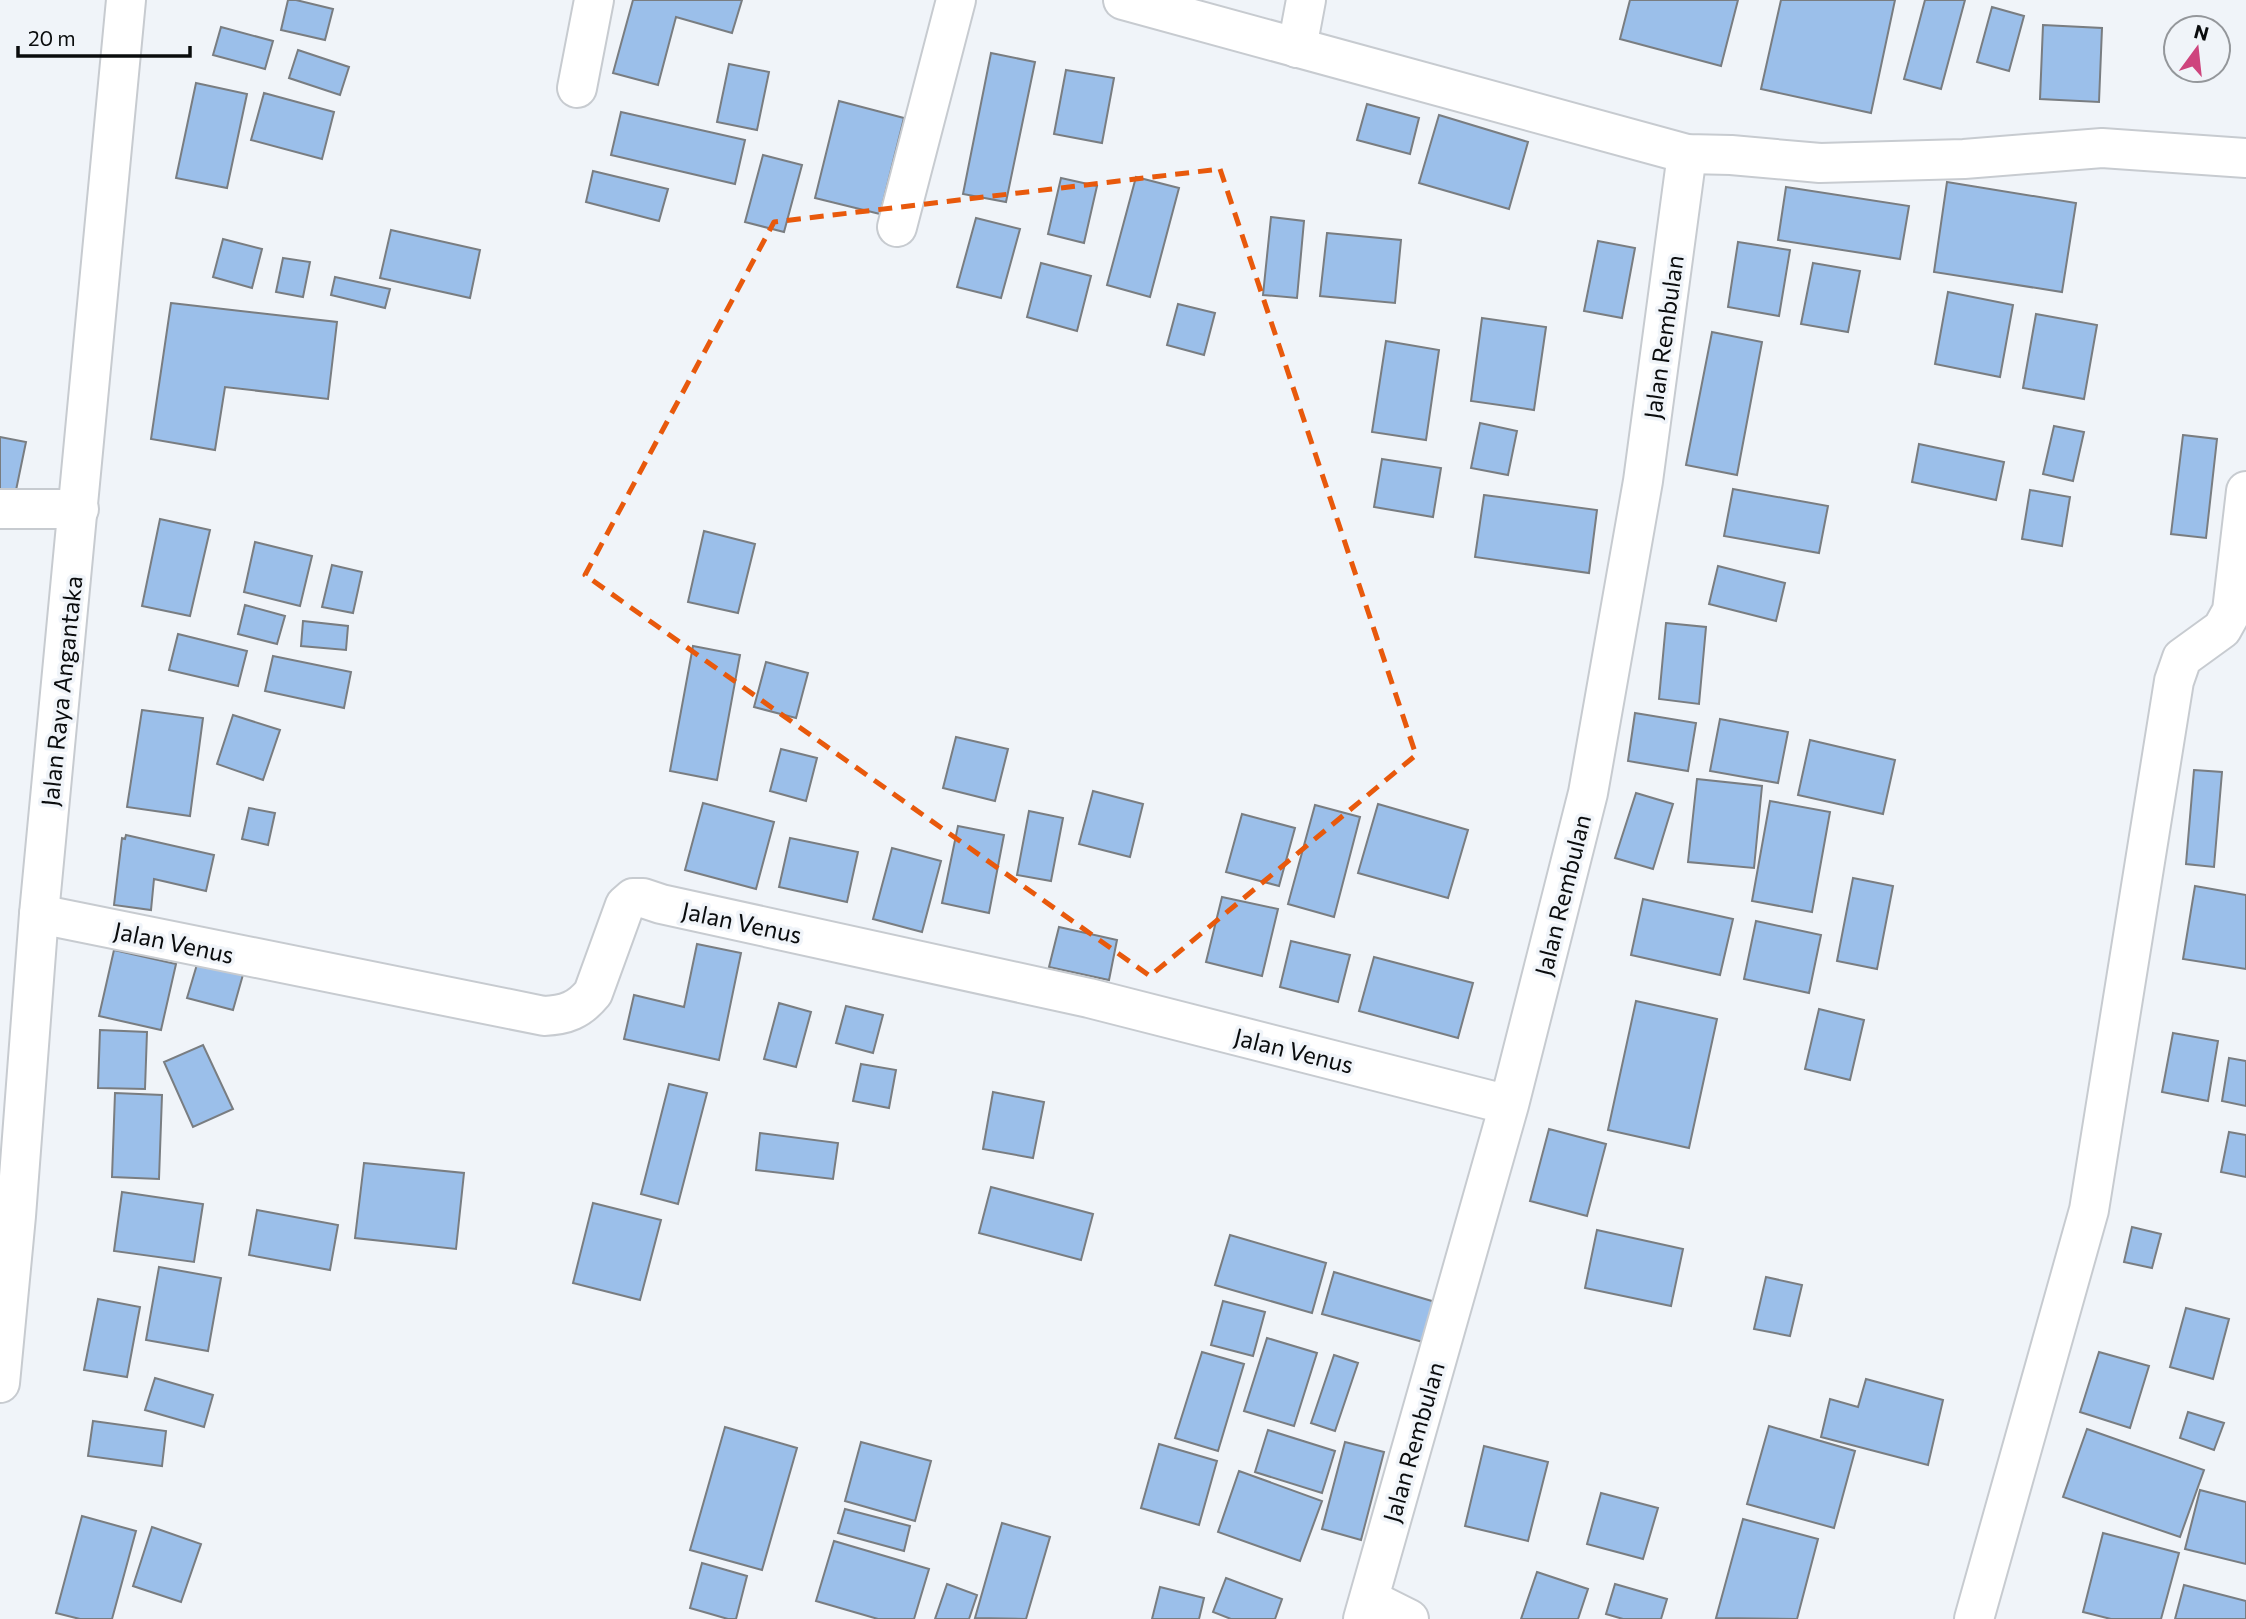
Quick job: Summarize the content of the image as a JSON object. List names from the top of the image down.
{
  "streets": {
    "street": ["Jalan Rembulan", "Jalan Raya Angantaka", "Jalan Venus"]
  },
  "crossings": [
    ["Jalan Rembulan", "Jalan Venus"],
    ["Jalan Raya Angantaka", "Jalan Venus"]
  ],
  "scale_bar": "20 m",
  "north": "top"
}
